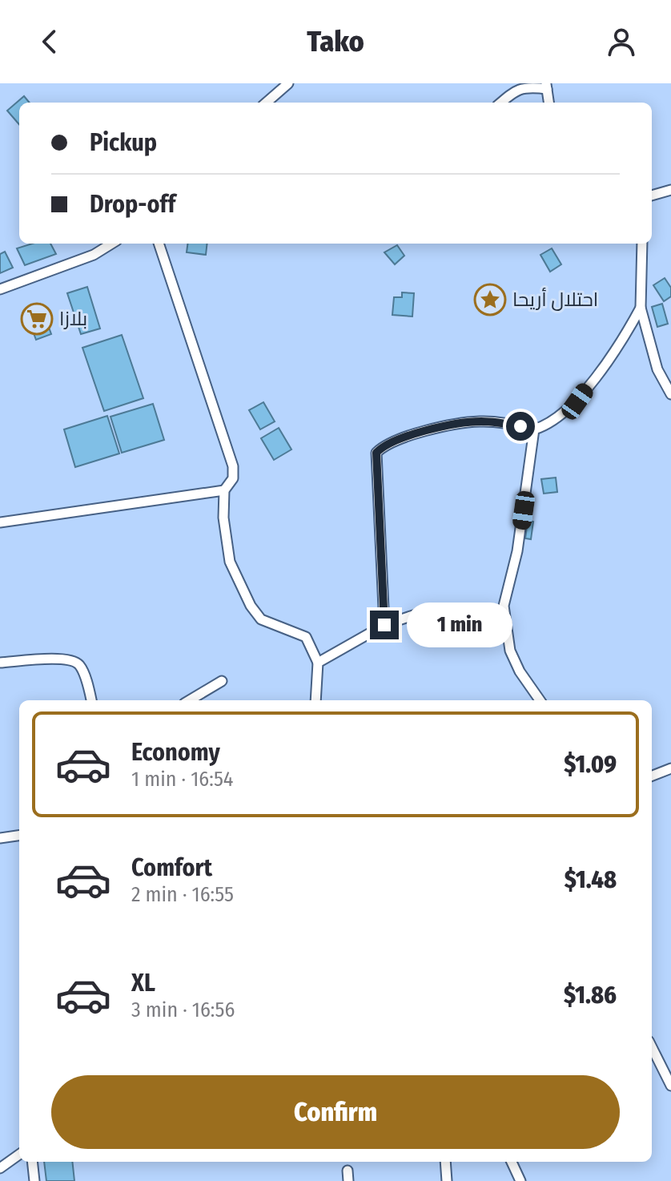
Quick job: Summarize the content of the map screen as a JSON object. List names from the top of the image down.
{
  "places": {
    "place": ["احتلال أريحا"],
    "supermarket": ["بلازا"]
  },
  "page": {
    "header": "Tako",
    "banner": ["Pickup", "Drop-off"],
    "bubble": "1 min",
    "list": [
      {
        "name": "Economy",
        "note": "1 min · 16:54",
        "value": "$1.09"
      },
      {
        "name": "Comfort",
        "note": "2 min · 16:55",
        "value": "$1.48"
      },
      {
        "name": "XL",
        "note": "3 min · 16:56",
        "value": "$1.86"
      }
    ],
    "buttons": "Confirm"
  }
}
